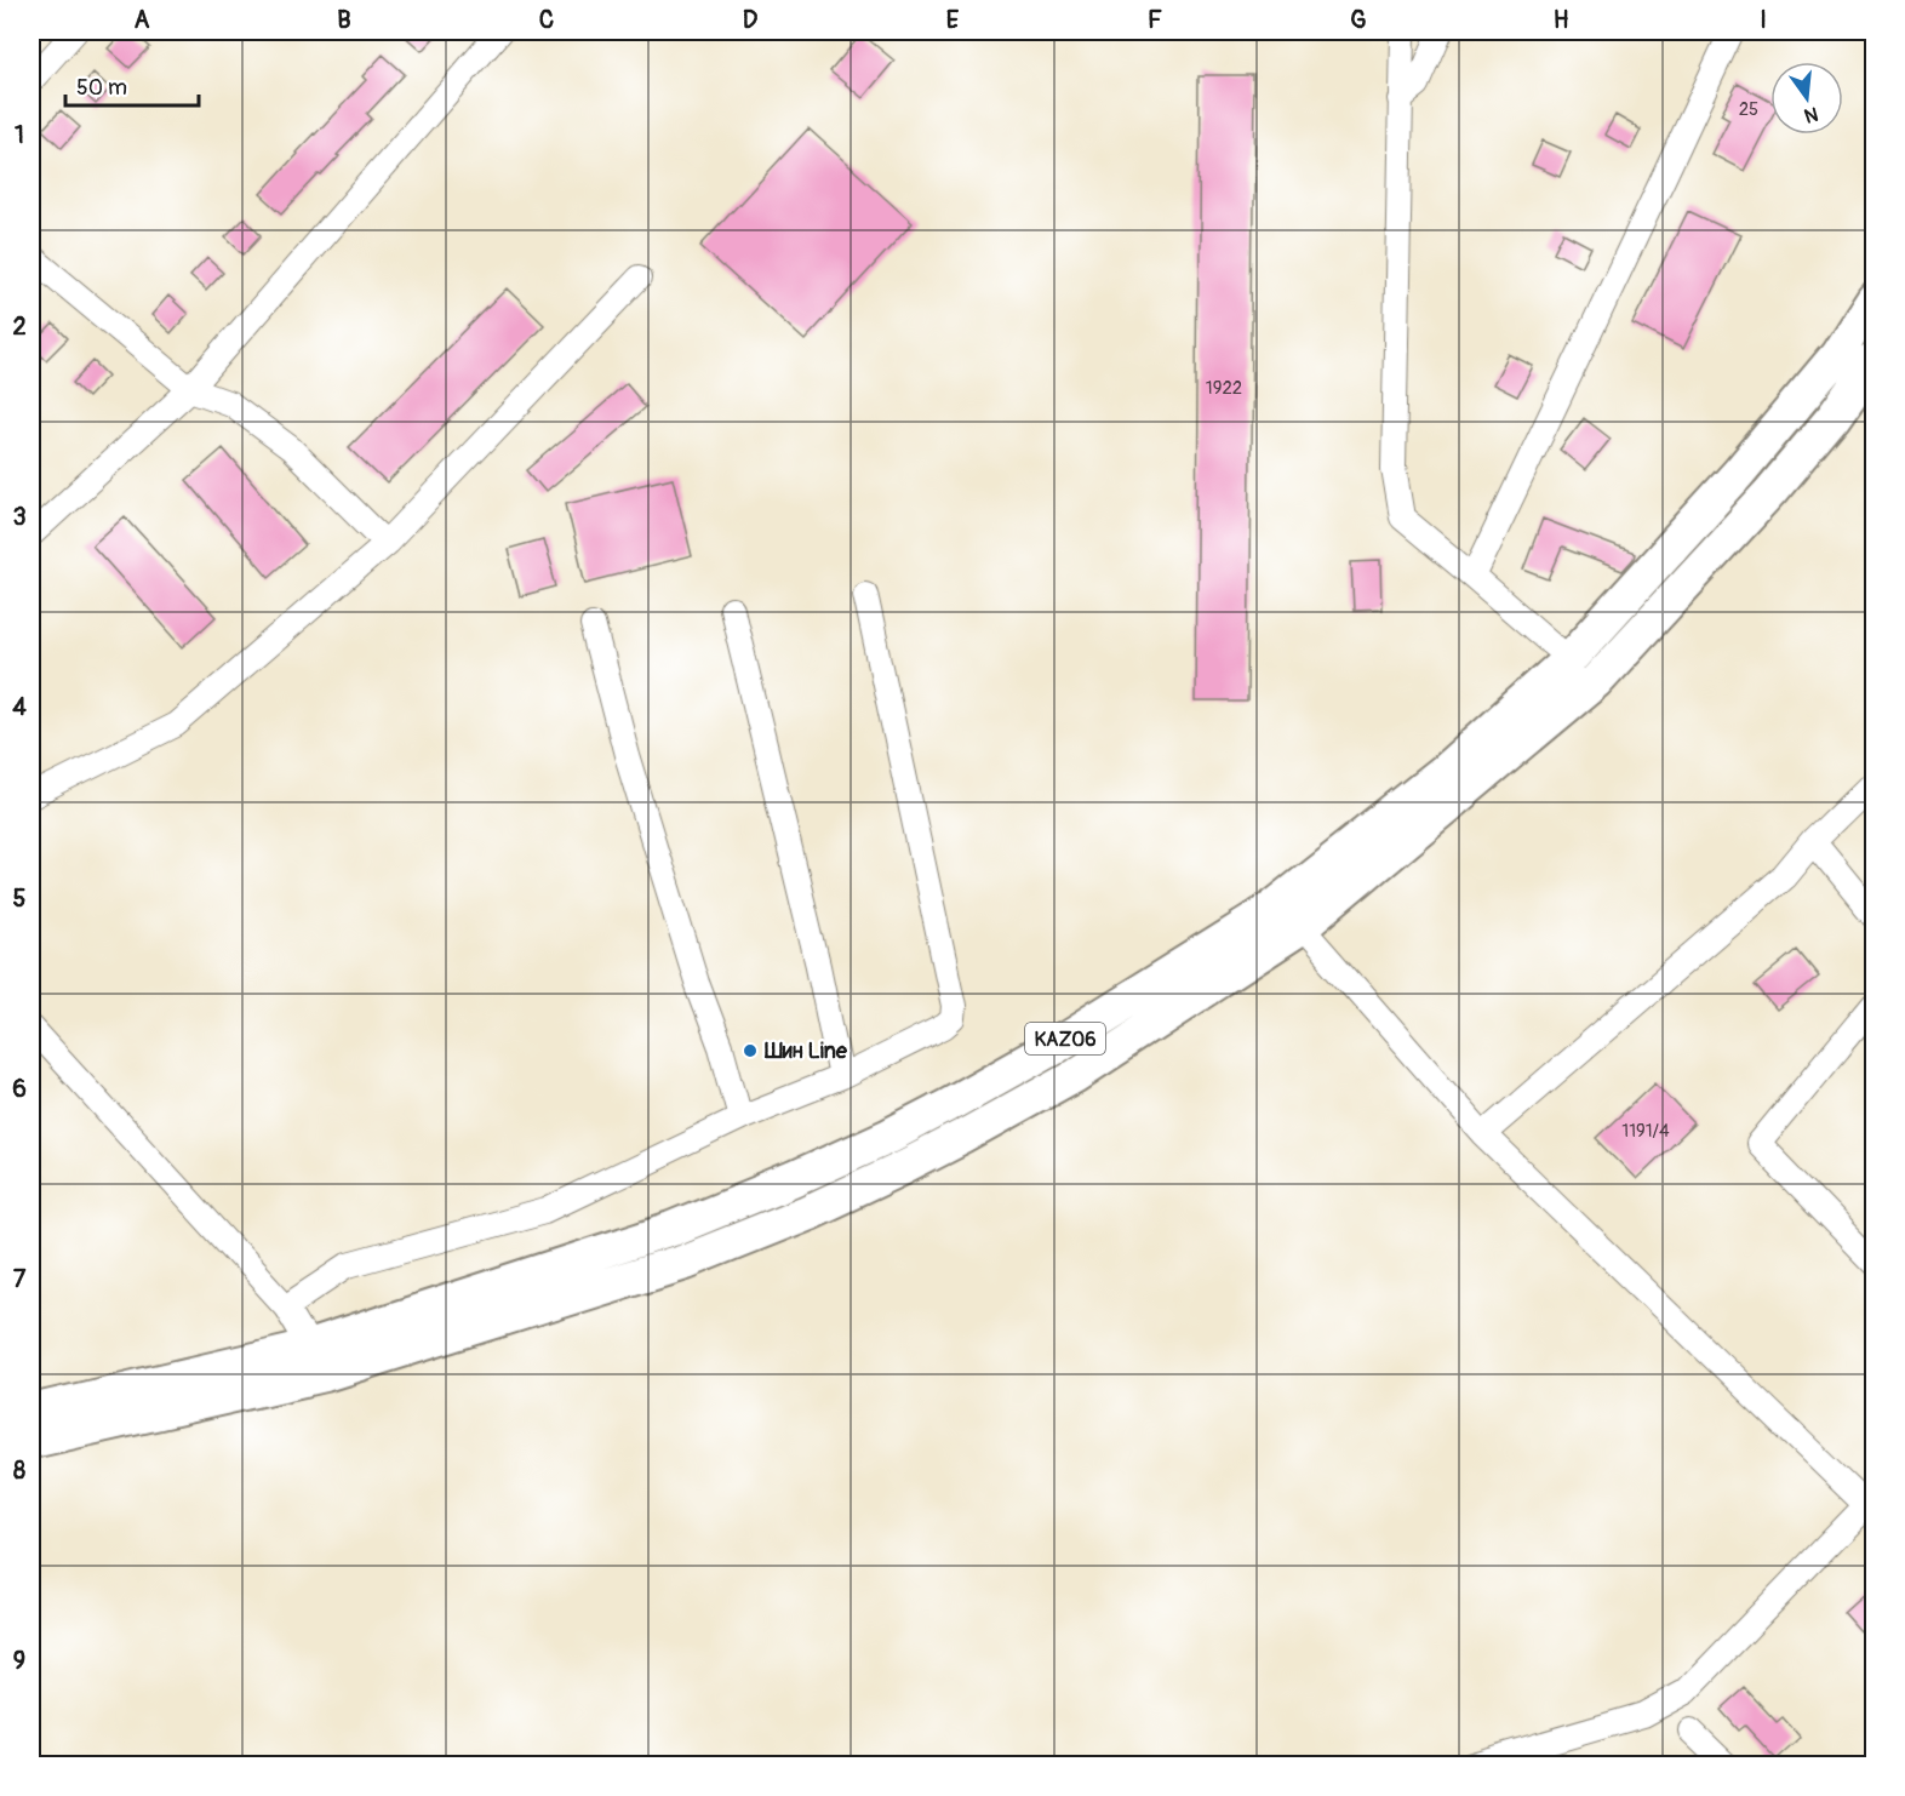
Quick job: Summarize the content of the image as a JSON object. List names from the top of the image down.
{
  "streets": {
    "highway": ["KАZ06"]
  },
  "places": ["Шин Line"],
  "house_numbers": ["25", "1922", "1191/4"],
  "scale_bar": "50 m",
  "north": "bottom",
  "grid": {
    "columns": [
      "A",
      "B",
      "C",
      "D",
      "E",
      "F",
      "G",
      "H",
      "I"
    ],
    "rows": [
      "1",
      "2",
      "3",
      "4",
      "5",
      "6",
      "7",
      "8",
      "9"
    ]
  }
}
